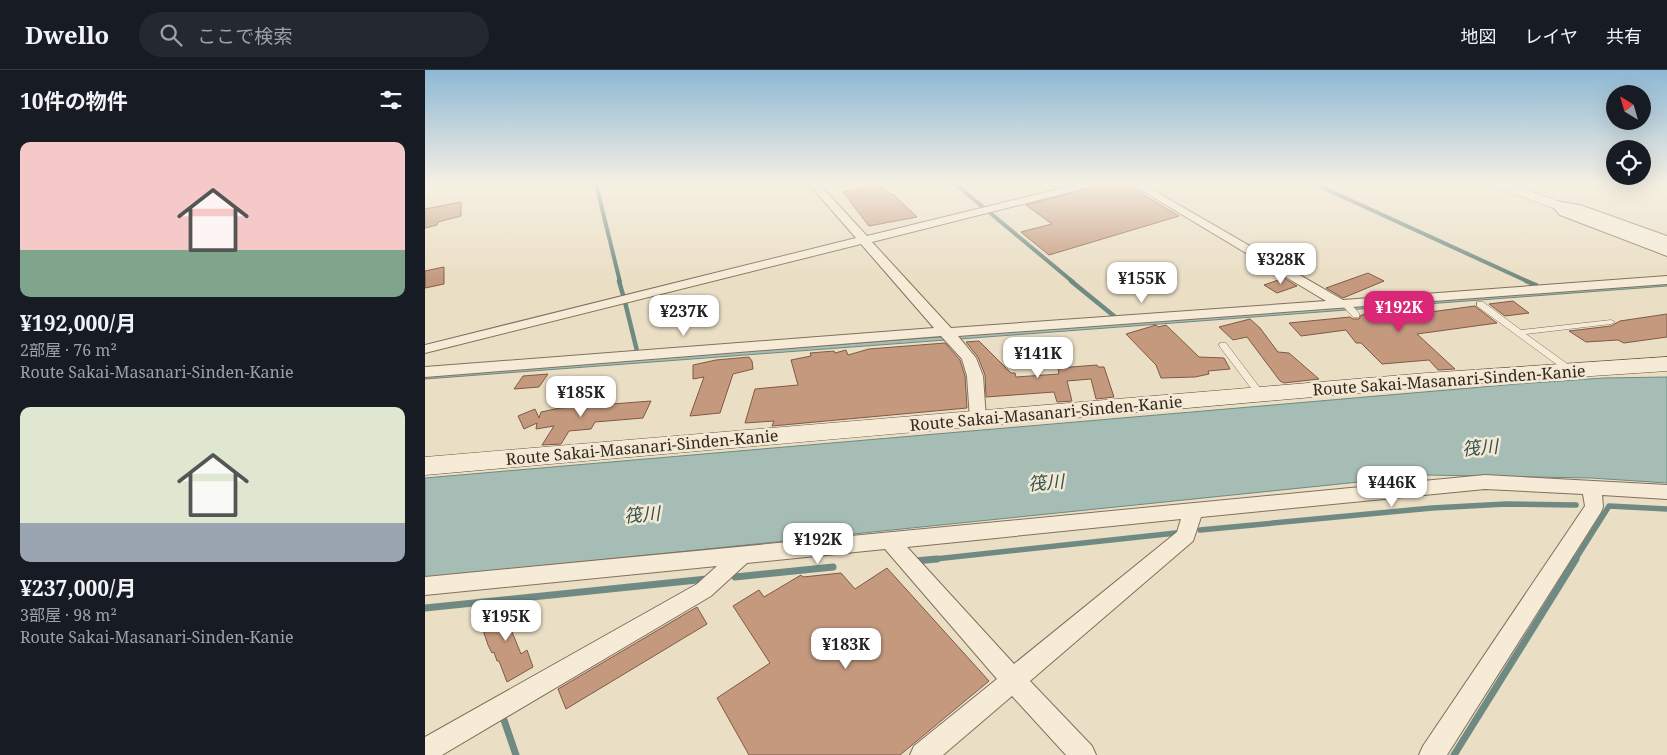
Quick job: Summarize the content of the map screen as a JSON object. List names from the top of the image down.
{
  "streets": {
    "main road": ["Route Sakai-Masanari-Sinden-Kanie"]
  },
  "water": ["筏川"],
  "north": "top left",
  "page": {
    "header": "Dwello",
    "search": "ここで検索",
    "nav": ["地図", "レイヤ", "共有"],
    "heading": "10件の物件",
    "list": [
      {
        "name": "¥192,000/月",
        "note": "2部屋 · 76 m² · Route Sakai-Masanari-Sinden-Kanie"
      },
      {
        "name": "¥237,000/月",
        "note": "3部屋 · 98 m² · Route Sakai-Masanari-Sinden-Kanie"
      }
    ],
    "price": [
      "¥328K",
      "¥155K",
      "¥192K",
      "¥237K",
      "¥141K",
      "¥185K",
      "¥446K",
      "¥192K",
      "¥195K",
      "¥183K"
    ]
  }
}
